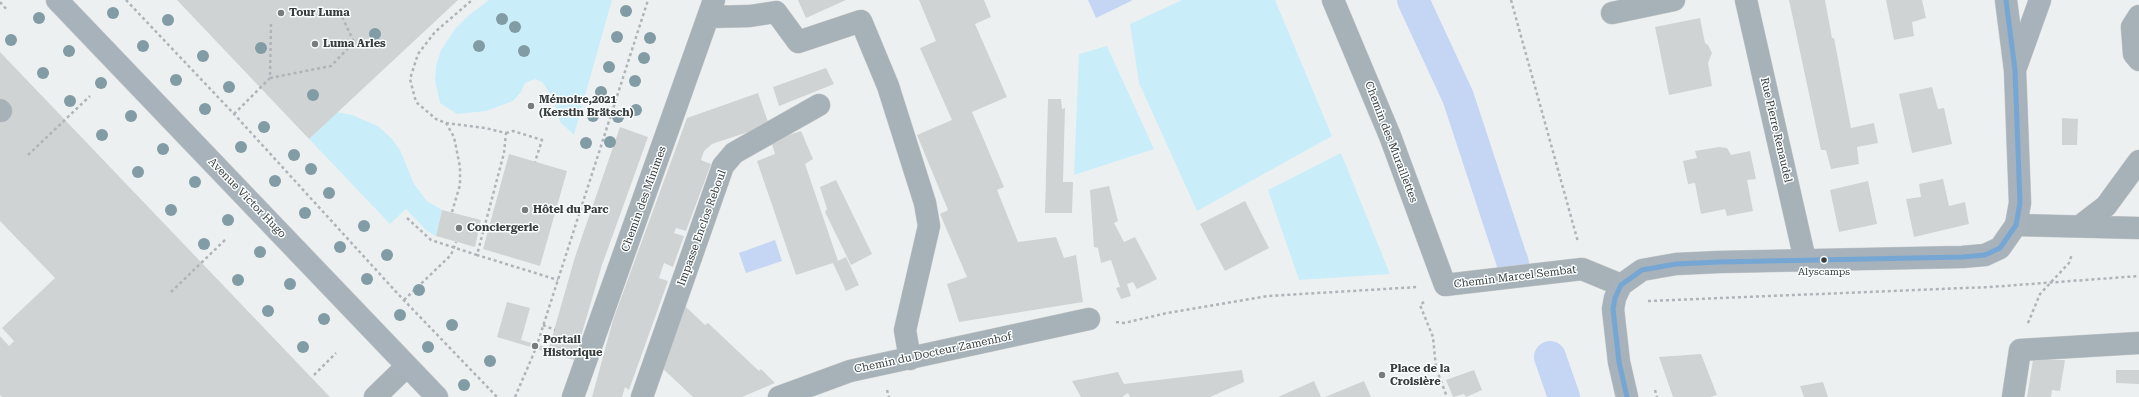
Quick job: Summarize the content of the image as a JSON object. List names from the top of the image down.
{
  "streets": {
    "main road": ["Avenue Victor Hugo"],
    "street": [
      "Rue Pierre Renaudel",
      "Chemin des Muraillettes",
      "Chemin des Minimes",
      "Impasse Enclos Reboul",
      "Chemin Marcel Sembat",
      "Chemin du Docteur Zamenhof"
    ]
  },
  "crossings": [
    ["Chemin des Muraillettes", "Chemin Marcel Sembat"]
  ],
  "places": [
    "Tour Luma",
    "Luma Arles",
    "Mémoire,2021 (Kerstin Brätsch)",
    "Hôtel du Parc",
    "Conciergerie",
    "Alyscamps",
    "Portail Historique",
    "Place de la Croisière"
  ]
}
